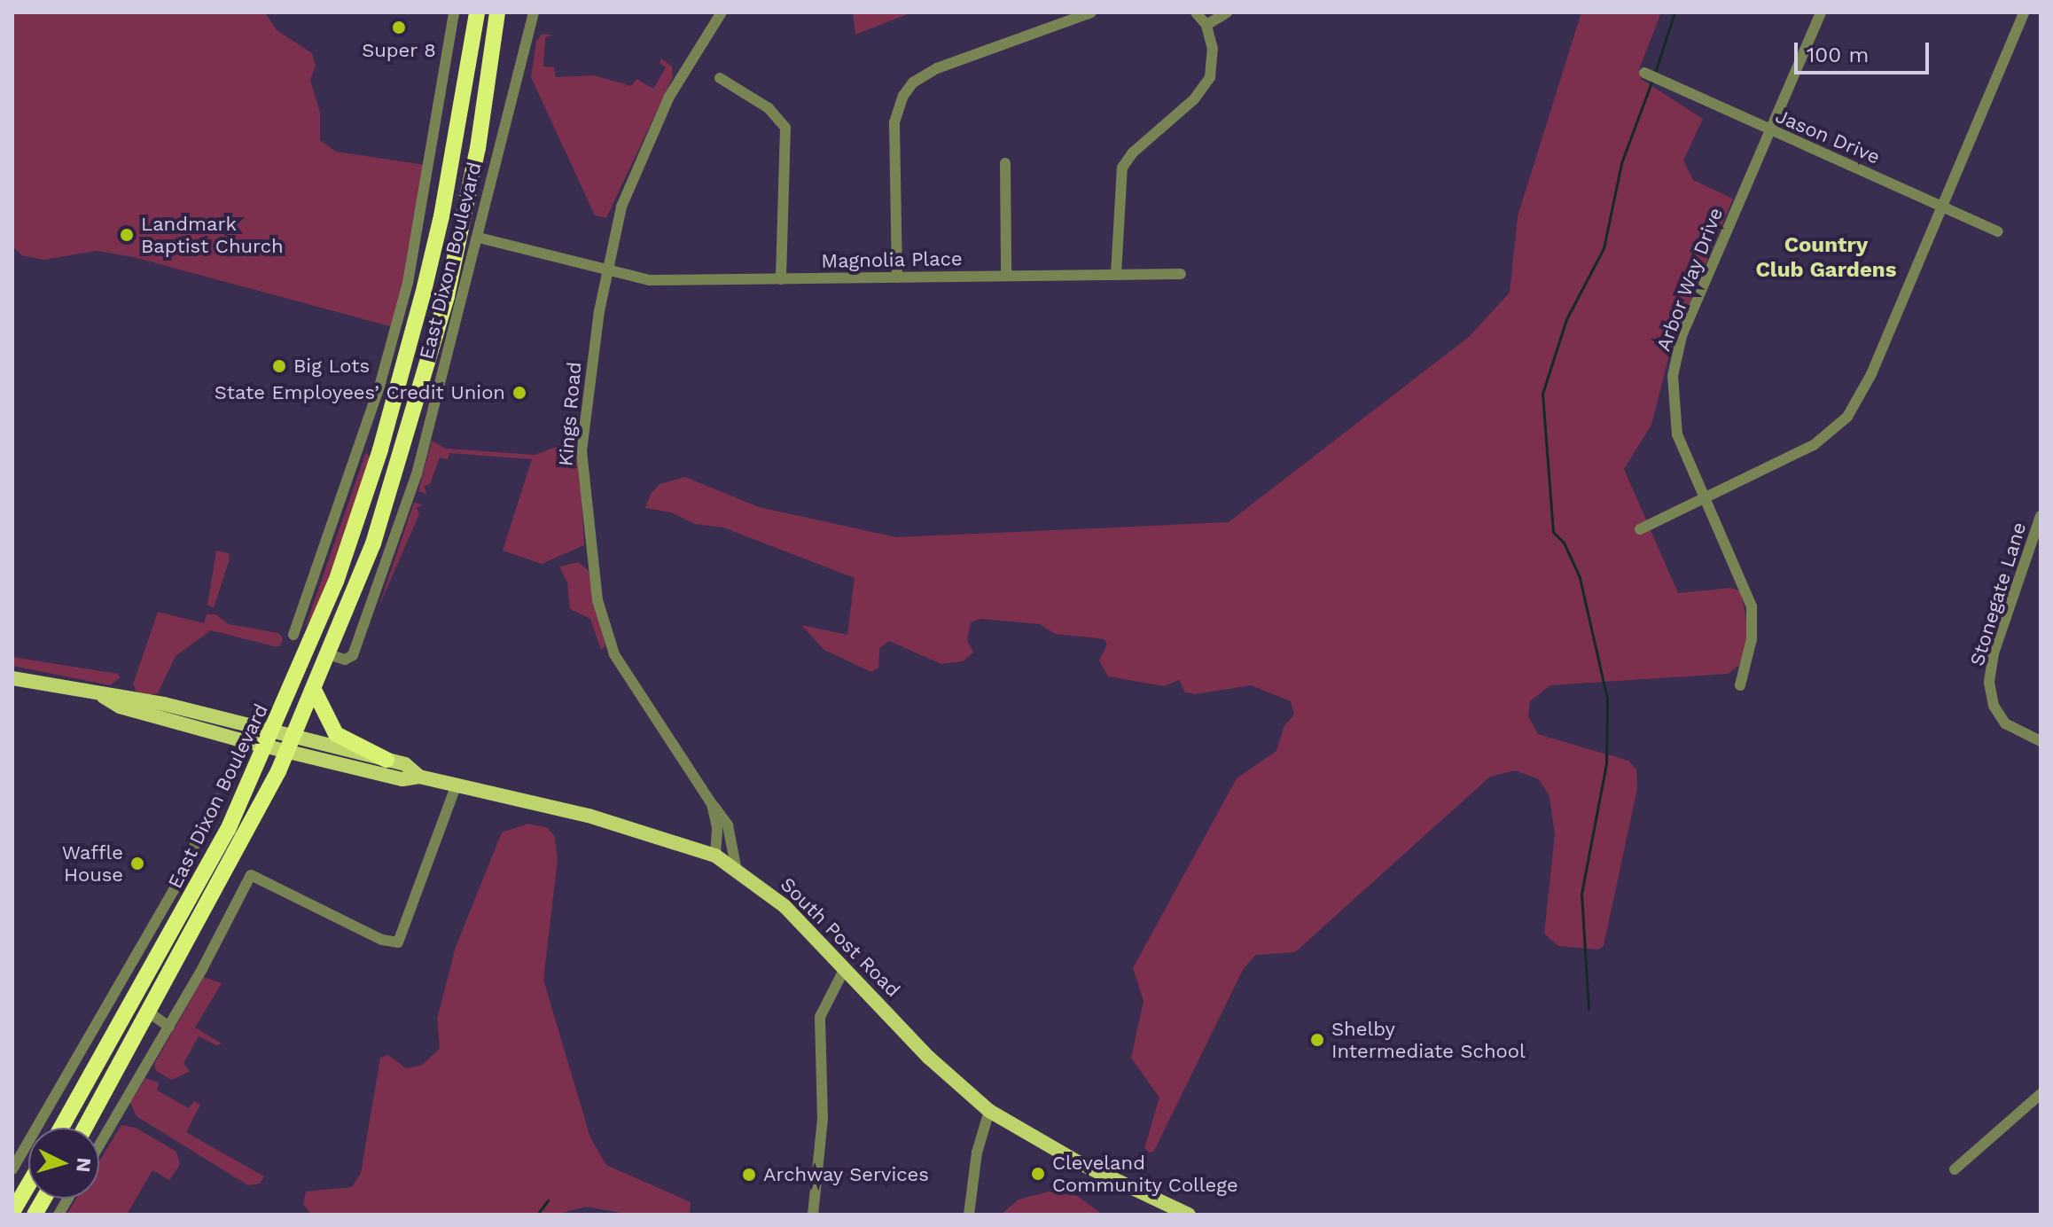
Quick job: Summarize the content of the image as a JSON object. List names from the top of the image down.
{
  "streets": {
    "highway": ["East Dixon Boulevard"],
    "main road": ["South Post Road"],
    "street": [
      "Jason Drive",
      "Magnolia Place",
      "Arbor Way Drive",
      "Kings Road",
      "Stonegate Lane"
    ]
  },
  "crossings": [
    ["Jason Drive", "Arbor Way Drive"],
    ["Magnolia Place", "East Dixon Boulevard"],
    ["Magnolia Place", "Kings Road"],
    ["East Dixon Boulevard", "South Post Road"],
    ["Kings Road", "South Post Road"]
  ],
  "districts": ["Country Club Gardens"],
  "places": [
    "Super 8",
    "Landmark Baptist Church",
    "Big Lots",
    "State Employees’ Credit Union",
    "Waffle House",
    "Shelby Intermediate School",
    "Cleveland Community College",
    "Archway Services"
  ],
  "scale_bar": "100 m",
  "north": "right"
}
